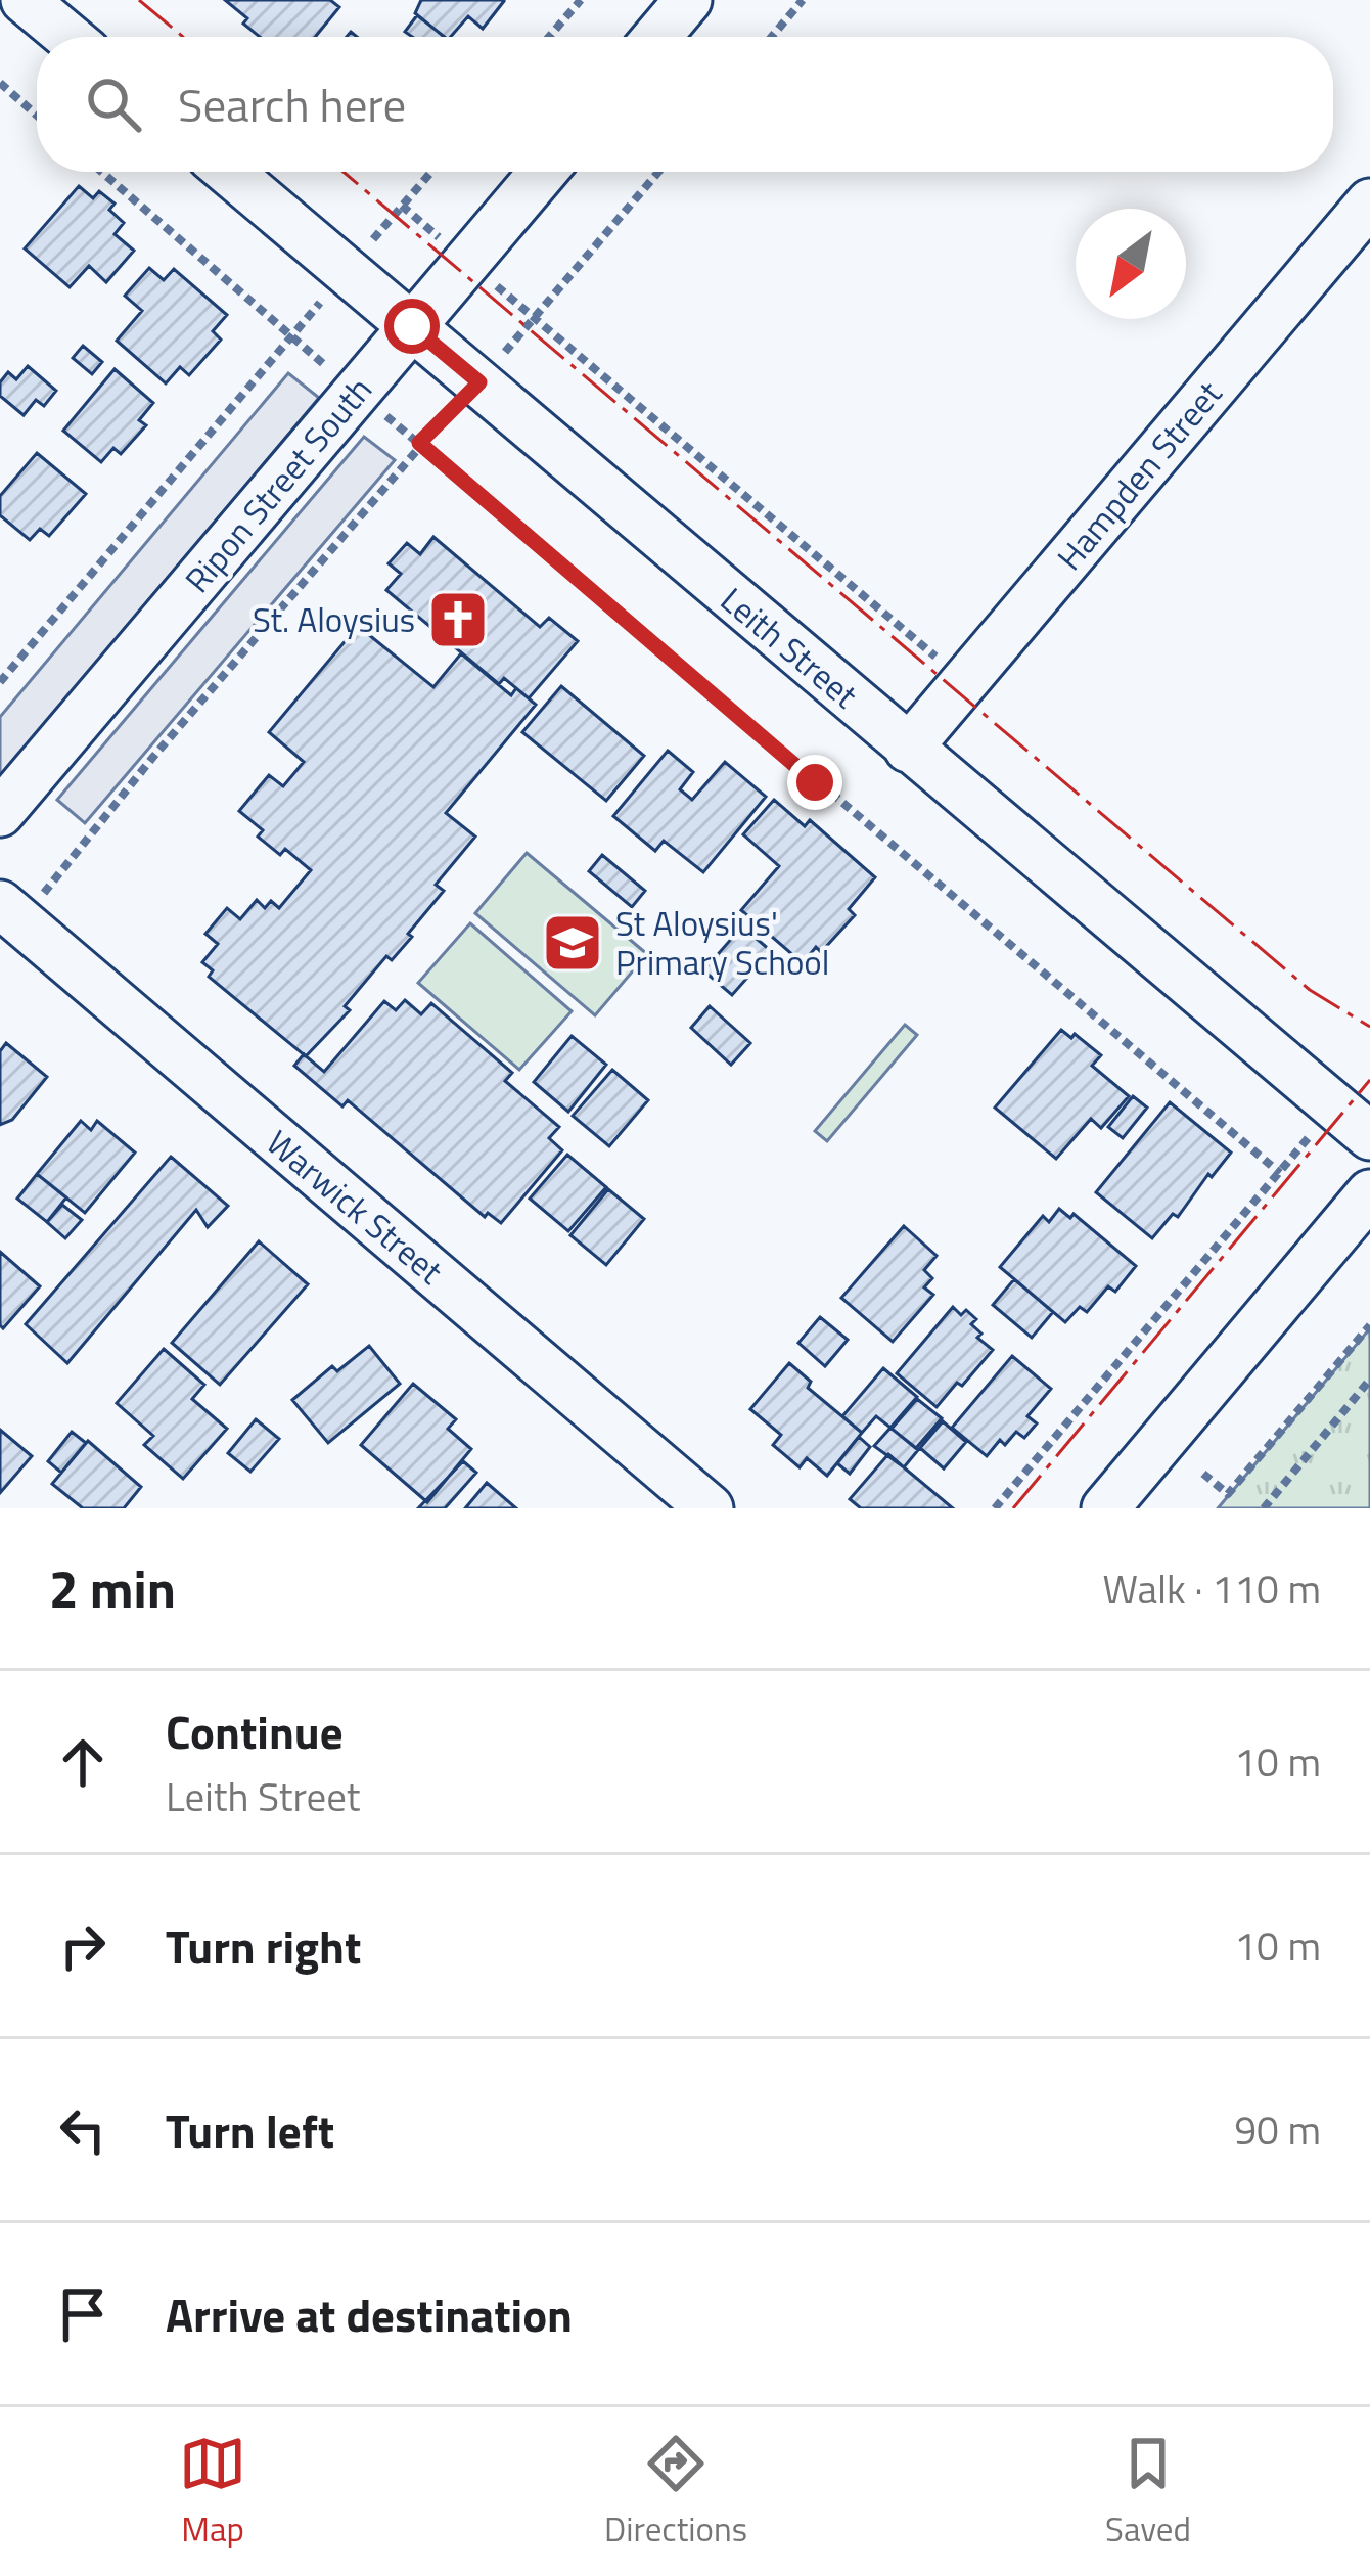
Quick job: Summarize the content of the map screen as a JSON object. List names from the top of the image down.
{
  "streets": {
    "street": [
      "Hampden Street",
      "Ripon Street South",
      "Leith Street",
      "Warwick Street"
    ]
  },
  "crossings": [
    ["Hampden Street", "Leith Street"],
    ["Ripon Street South", "Leith Street"]
  ],
  "places": {
    "church": ["St. Aloysius"],
    "school or university": ["St Aloysius' Primary School"]
  },
  "north": "bottom left",
  "page": {
    "search": "Search here",
    "heading": ["2 min", "Walk · 110 m"],
    "list": [
      ["Continue", "Leith Street", "10 m"],
      ["Turn right", "10 m"],
      ["Turn left", "90 m"],
      "Arrive at destination"
    ],
    "nav": ["Map", "Directions", "Saved"]
  }
}
